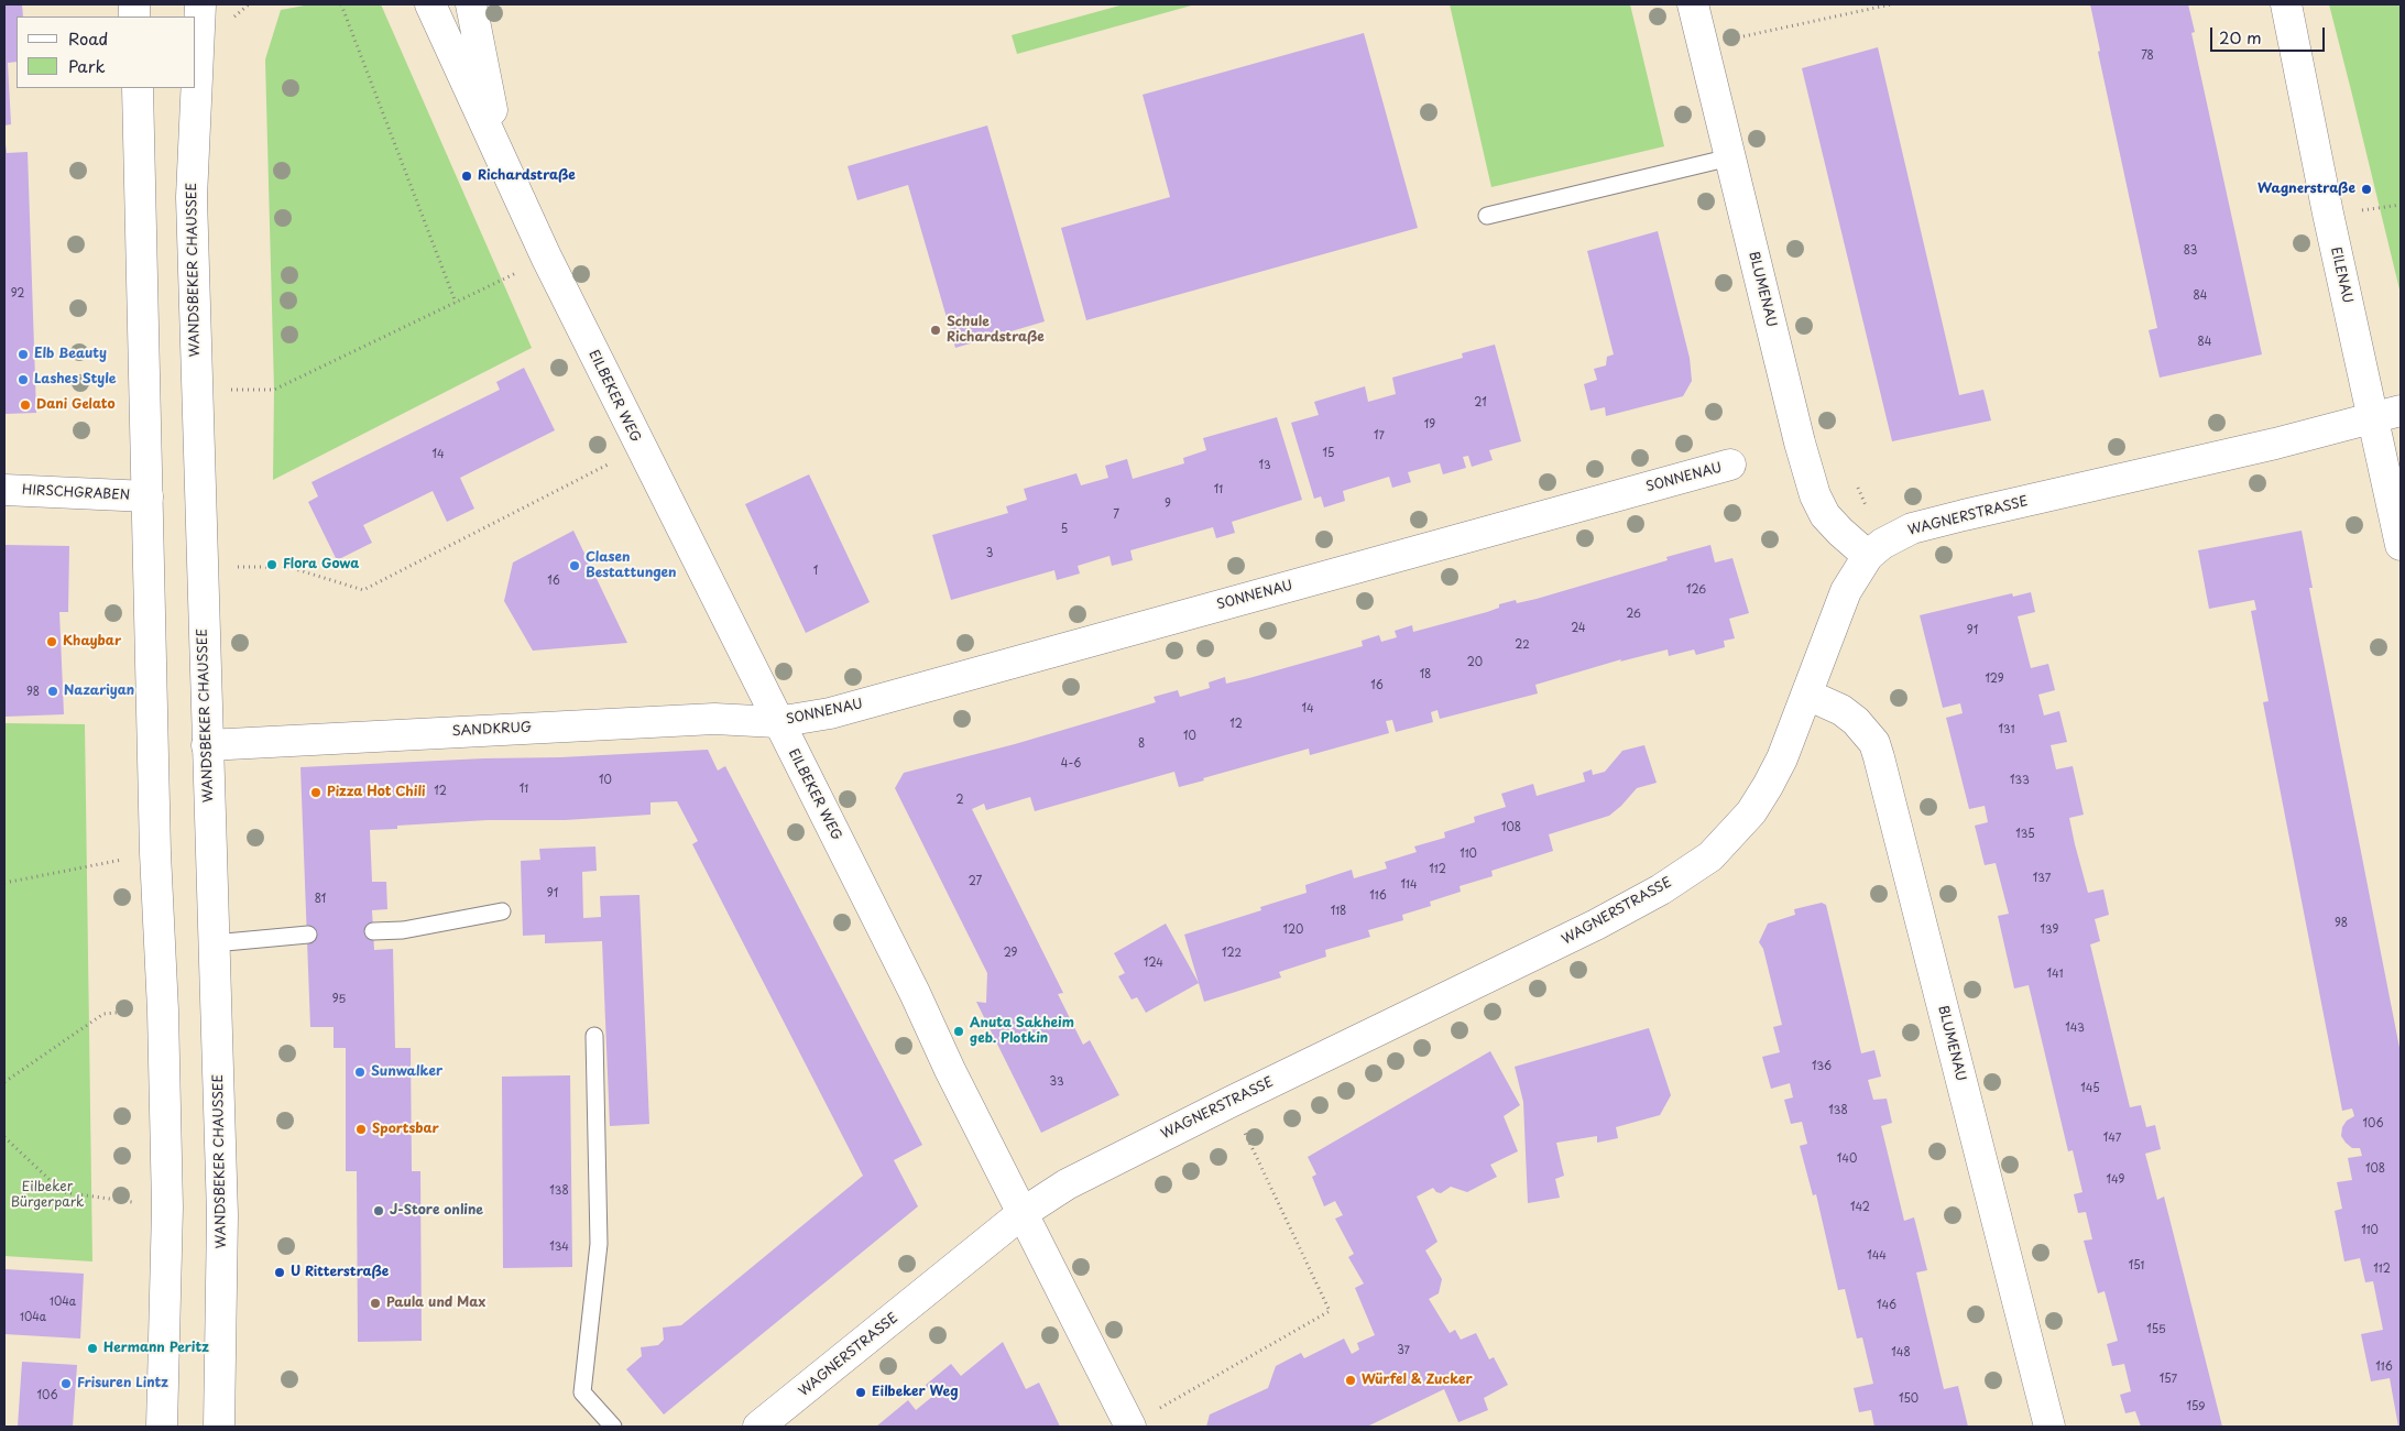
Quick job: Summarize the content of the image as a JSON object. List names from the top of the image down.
{
  "streets": {
    "street": [
      "WANDSBEKER CHAUSSEE",
      "EILENAU",
      "BLUMENAU",
      "EILBEKER WEG",
      "SONNENAU",
      "HIRSCHGRABEN",
      "WAGNERSTRASSE",
      "SANDKRUG"
    ]
  },
  "crossings": [
    ["WANDSBEKER CHAUSSEE", "SANDKRUG"],
    ["EILENAU", "WAGNERSTRASSE"],
    ["BLUMENAU", "WAGNERSTRASSE"],
    ["EILBEKER WEG", "SONNENAU"],
    ["EILBEKER WEG", "WAGNERSTRASSE"],
    ["EILBEKER WEG", "SANDKRUG"],
    ["SONNENAU", "SANDKRUG"]
  ],
  "parks": ["Eilbeker Bürgerpark"],
  "places": [
    "Richardstraße",
    "Wagnerstraße",
    "Schule Richardstraße",
    "Elb Beauty",
    "Lashes Style",
    "Dani Gelato",
    "Flora Gowa",
    "Clasen Bestattungen",
    "Khaybar",
    "Nazariyan",
    "Pizza Hot Chili",
    "Anuta Sakheim geb. Plotkin",
    "Sunwalker",
    "Sportsbar",
    "J-Store online",
    "U Ritterstraße",
    "Paula und Max",
    "Hermann Peritz",
    "Würfel & Zucker",
    "Frisuren Lintz",
    "Eilbeker Weg"
  ],
  "house_numbers": [
    "78",
    "83",
    "92",
    "84",
    "84",
    "21",
    "19",
    "17",
    "15",
    "14",
    "13",
    "11",
    "9",
    "7",
    "5",
    "3",
    "1",
    "16",
    "126",
    "26",
    "24",
    "91",
    "22",
    "20",
    "18",
    "129",
    "16",
    "98",
    "14",
    "12",
    "131",
    "10",
    "8",
    "4-6",
    "10",
    "133",
    "11",
    "12",
    "2",
    "108",
    "135",
    "110",
    "112",
    "137",
    "27",
    "114",
    "91",
    "116",
    "81",
    "118",
    "98",
    "120",
    "139",
    "29",
    "122",
    "124",
    "141",
    "95",
    "143",
    "136",
    "33",
    "145",
    "138",
    "106",
    "147",
    "140",
    "108",
    "149",
    "138",
    "142",
    "110",
    "134",
    "144",
    "151",
    "112",
    "104a",
    "146",
    "104a",
    "155",
    "37",
    "148",
    "116",
    "157",
    "106",
    "150",
    "159"
  ],
  "legend": ["Road", "Park"],
  "scale_bar": "20 m"
}
